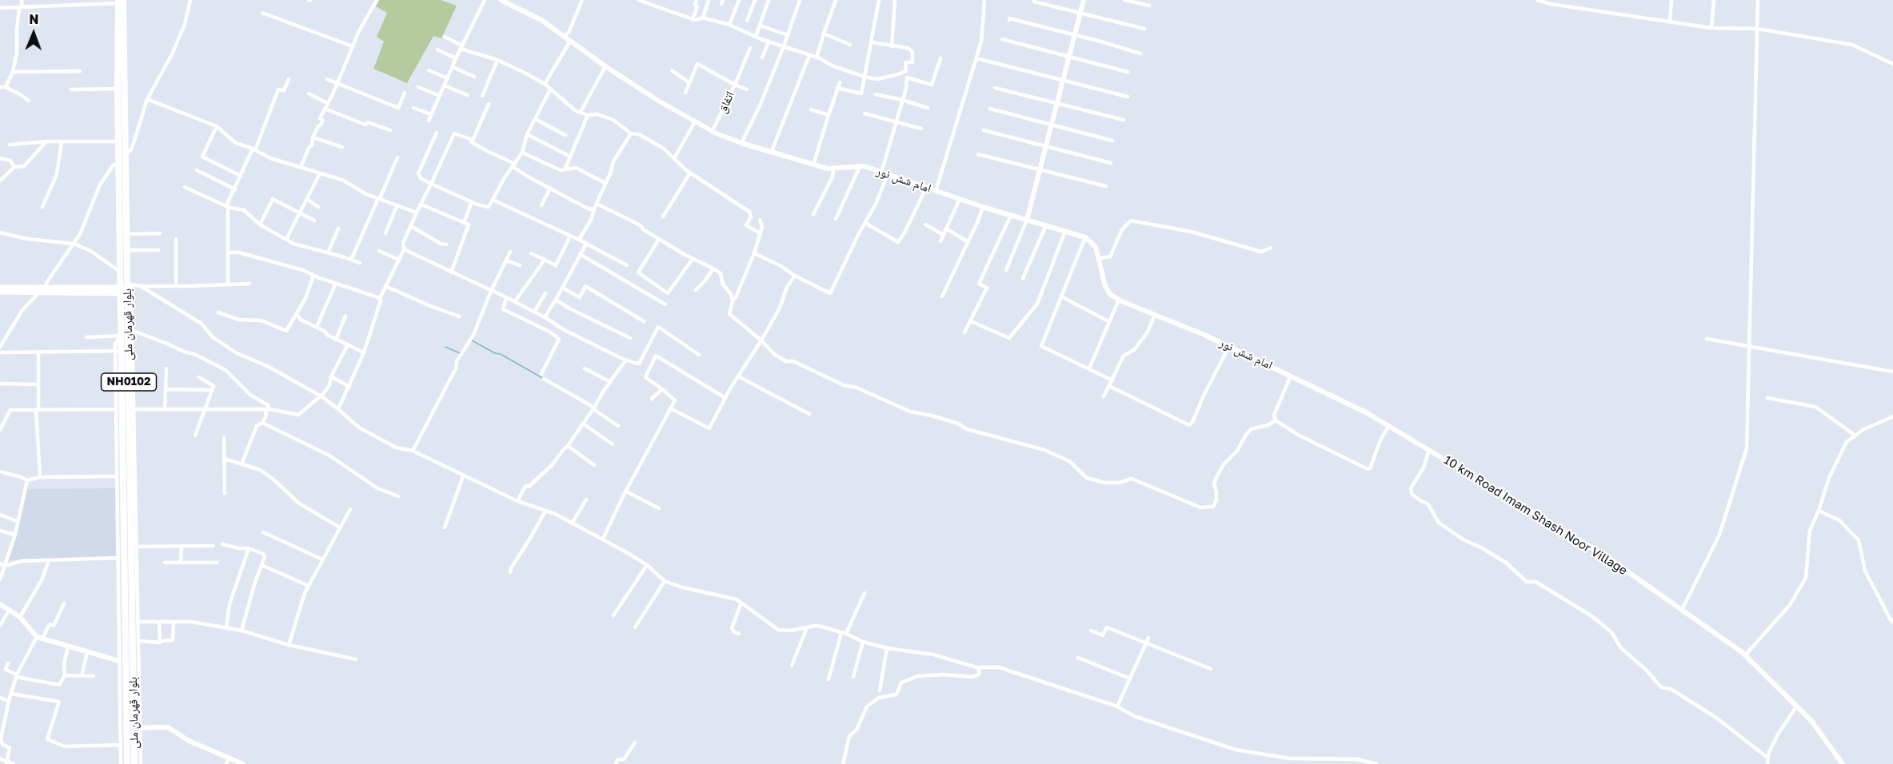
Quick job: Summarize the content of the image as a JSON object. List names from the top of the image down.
{
  "streets": {
    "highway": ["بلوار قهرمان ملی", "NH0102"],
    "street": ["اتفاق", "امام شش نور", "10 km Road Imam Shash Noor Village"]
  },
  "crossings": [
    ["اتفاق", "امام شش نور"],
    ["امام شش نور", "10 km Road Imam Shash Noor Village"]
  ],
  "north": "top"
}
